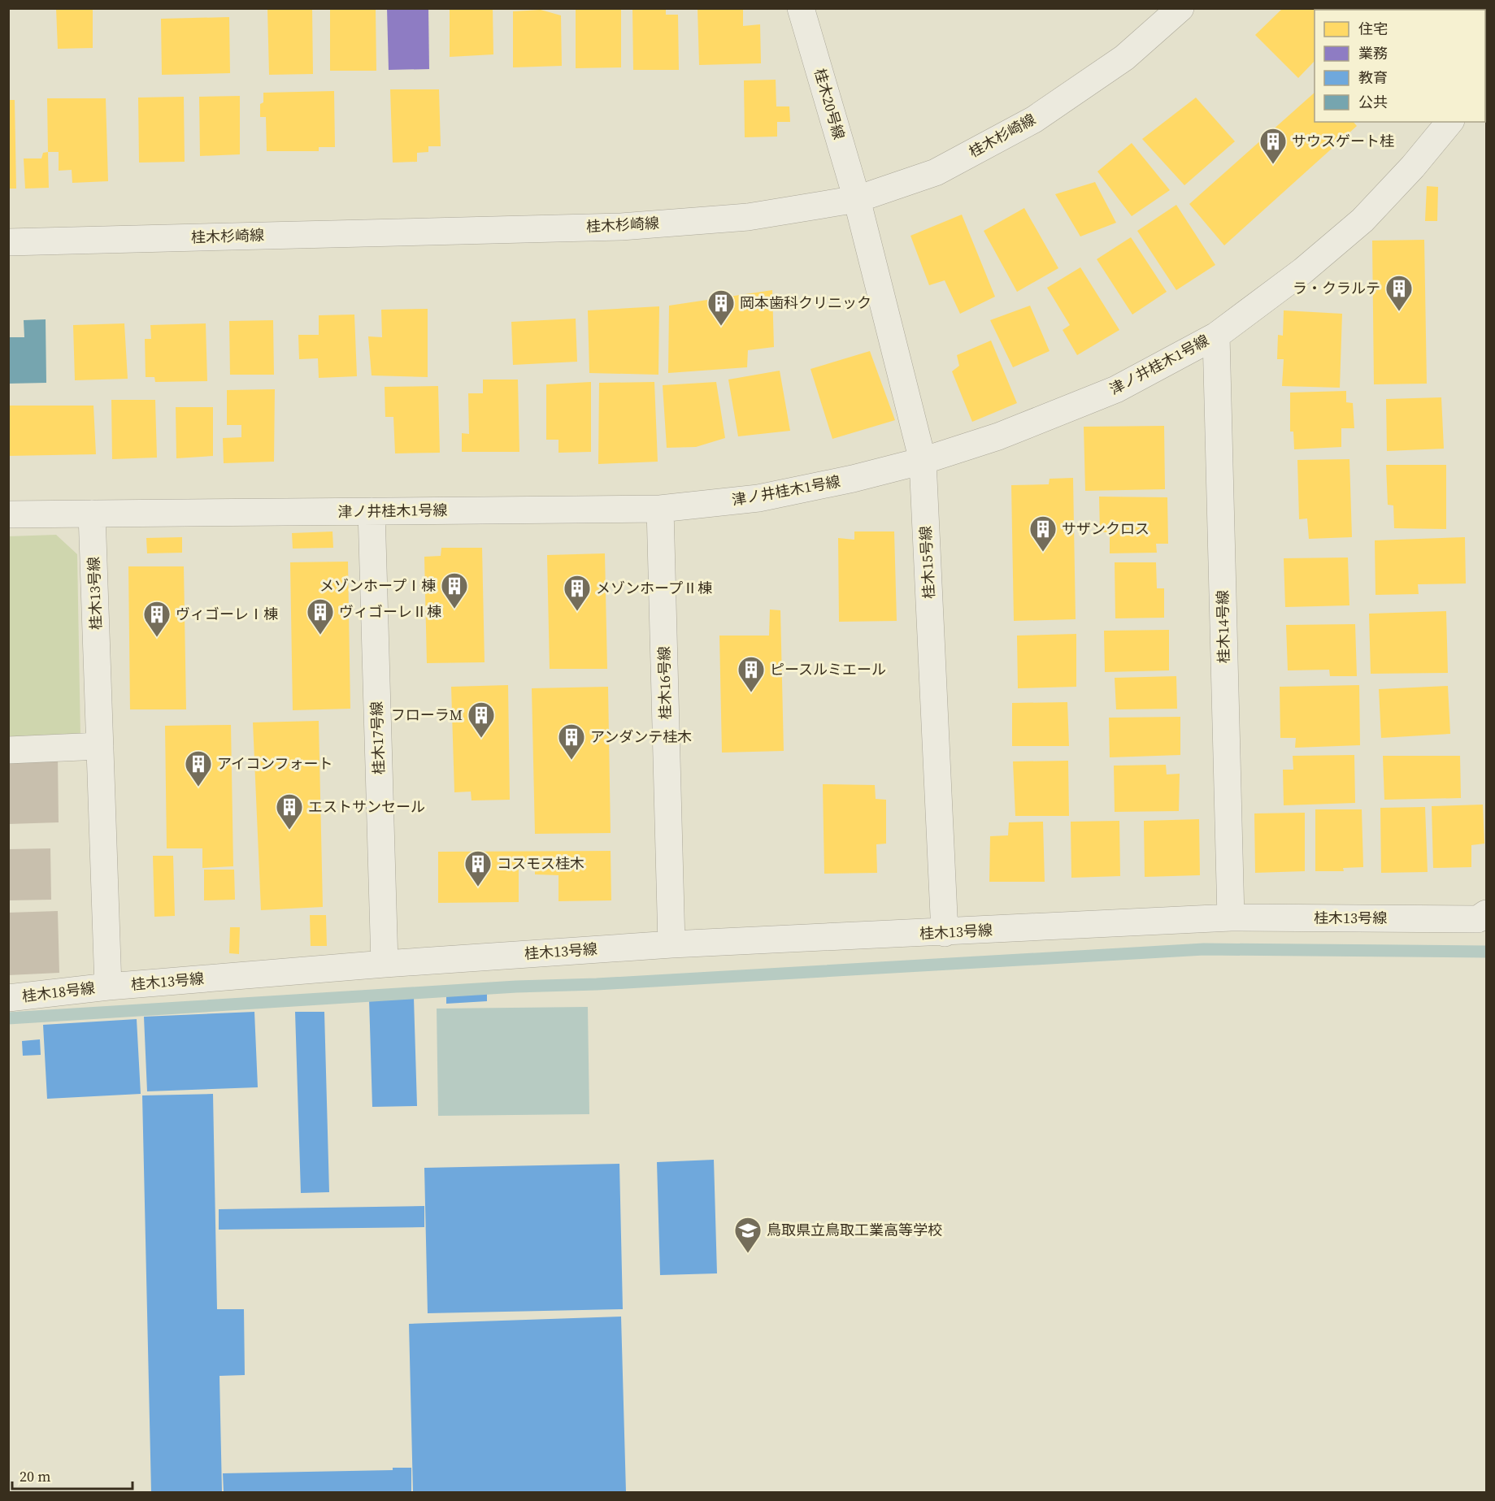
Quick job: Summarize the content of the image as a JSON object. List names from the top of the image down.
{
  "streets": {
    "street": [
      "桂木20号線",
      "桂木杉崎線",
      "津ノ井桂木1号線",
      "桂木15号線",
      "桂木13号線",
      "桂木14号線",
      "桂木16号線",
      "桂木17号線",
      "桂木18号線"
    ]
  },
  "crossings": [
    ["桂木20号線", "桂木杉崎線"],
    ["桂木20号線", "桂木15号線"],
    ["桂木杉崎線", "桂木15号線"],
    ["津ノ井桂木1号線", "桂木15号線"],
    ["津ノ井桂木1号線", "桂木13号線"],
    ["津ノ井桂木1号線", "桂木14号線"],
    ["津ノ井桂木1号線", "桂木16号線"],
    ["津ノ井桂木1号線", "桂木17号線"],
    ["桂木15号線", "桂木13号線"],
    ["桂木13号線", "桂木14号線"],
    ["桂木13号線", "桂木16号線"],
    ["桂木13号線", "桂木17号線"],
    ["桂木13号線", "桂木18号線"]
  ],
  "places": {
    "building": [
      "サウスゲート桂",
      "ラ・クラルテ",
      "岡本歯科クリニック",
      "サザンクロス",
      "メゾンホープⅠ棟",
      "メゾンホープⅡ棟",
      "ヴィゴーレⅡ棟",
      "ヴィゴーレⅠ棟",
      "ピースルミエール",
      "フローラM",
      "アンダンテ桂木",
      "アイコンフォート",
      "エストサンセール",
      "コスモス桂木"
    ],
    "school or university": ["鳥取県立鳥取工業高等学校"]
  },
  "legend": [
    "住宅",
    "業務",
    "教育",
    "公共"
  ],
  "scale_bar": "20 m"
}
